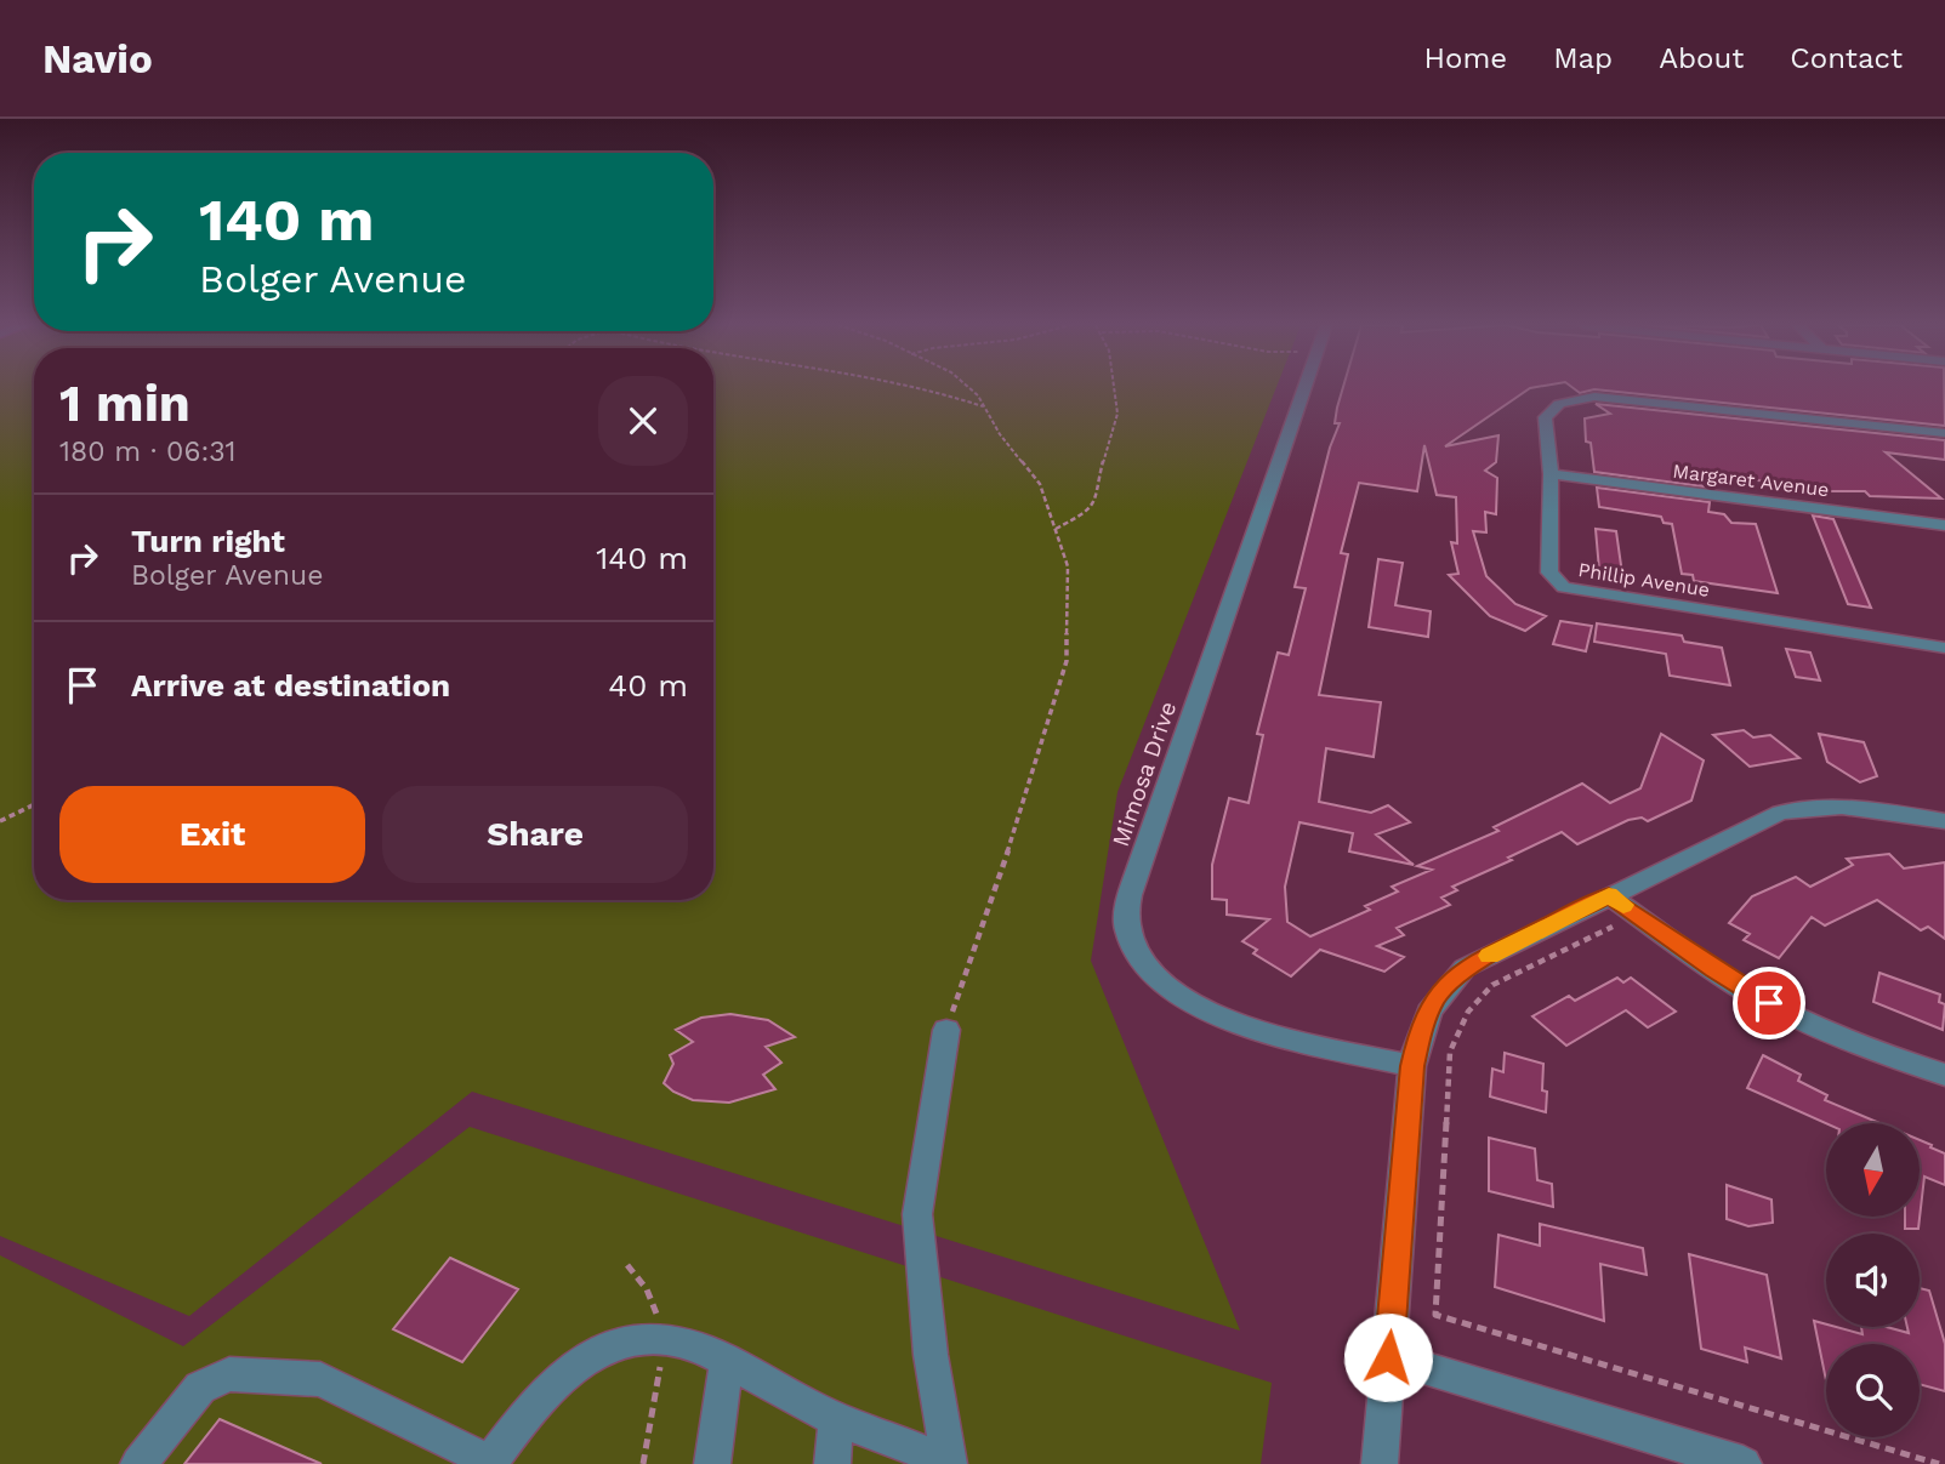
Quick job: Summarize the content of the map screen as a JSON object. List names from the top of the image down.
{
  "streets": {
    "street": ["Margaret Avenue", "Phillip Avenue", "Mimosa Drive"]
  },
  "crossings": [
    ["Margaret Avenue", "Phillip Avenue"]
  ],
  "north": "bottom",
  "page": {
    "header": "Navio",
    "nav": [
      "Home",
      "Map",
      "About",
      "Contact"
    ],
    "turn": ["140 m", "Bolger Avenue"],
    "heading": ["1 min", "180 m · 06:31"],
    "list": [
      {
        "name": "Turn right",
        "note": "Bolger Avenue",
        "value": "140 m"
      },
      {
        "name": "Arrive at destination",
        "value": "40 m"
      }
    ],
    "buttons": ["Exit", "Share"]
  }
}
